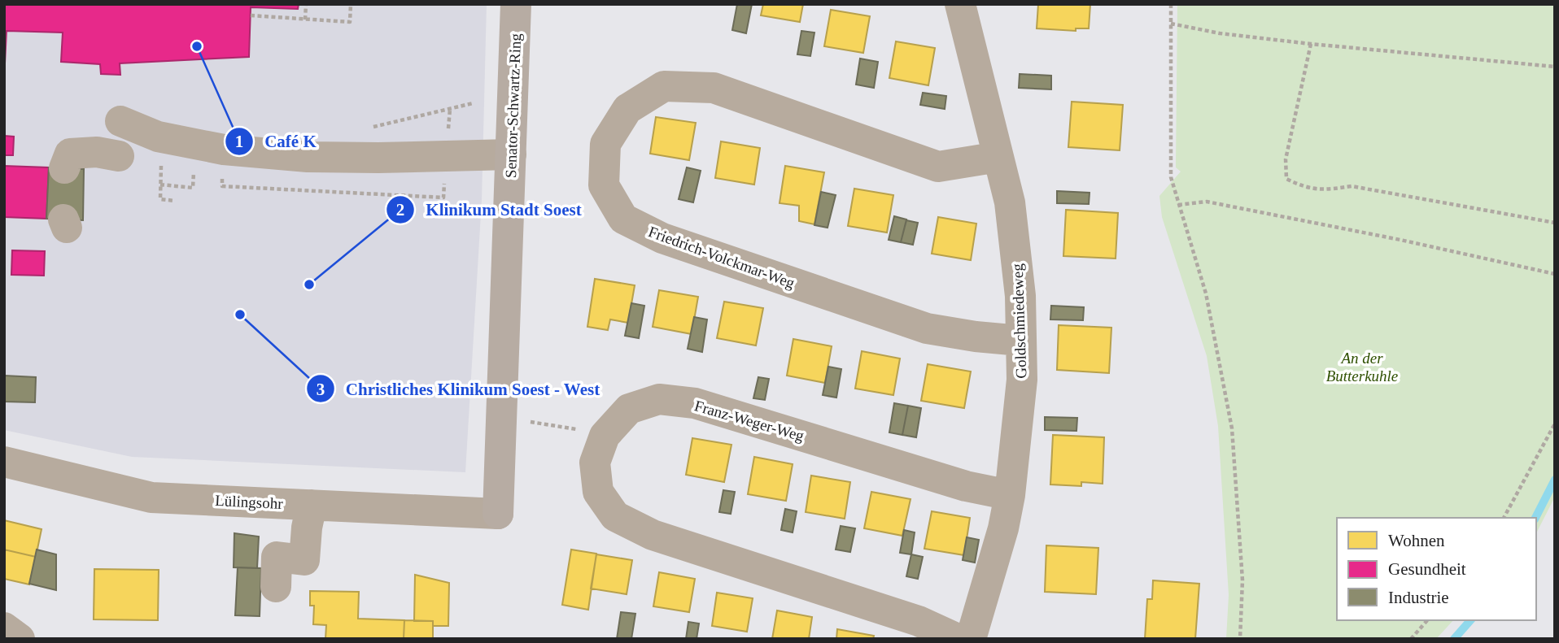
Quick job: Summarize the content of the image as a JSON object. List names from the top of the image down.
{
  "streets": {
    "main road": ["Senator-Schwartz-Ring"],
    "street": [
      "Friedrich-Volckmar-Weg",
      "Goldschmiedeweg",
      "Franz-Weger-Weg",
      "Lülingsohr"
    ]
  },
  "crossings": [
    ["Senator-Schwartz-Ring", "Lülingsohr"],
    ["Friedrich-Volckmar-Weg", "Goldschmiedeweg"],
    ["Goldschmiedeweg", "Franz-Weger-Weg"]
  ],
  "parks": ["An der Butterkuhle"],
  "places": ["Café K", "Klinikum Stadt Soest", "Christliches Klinikum Soest - West"],
  "legend": ["Wohnen", "Gesundheit", "Industrie"]
}
